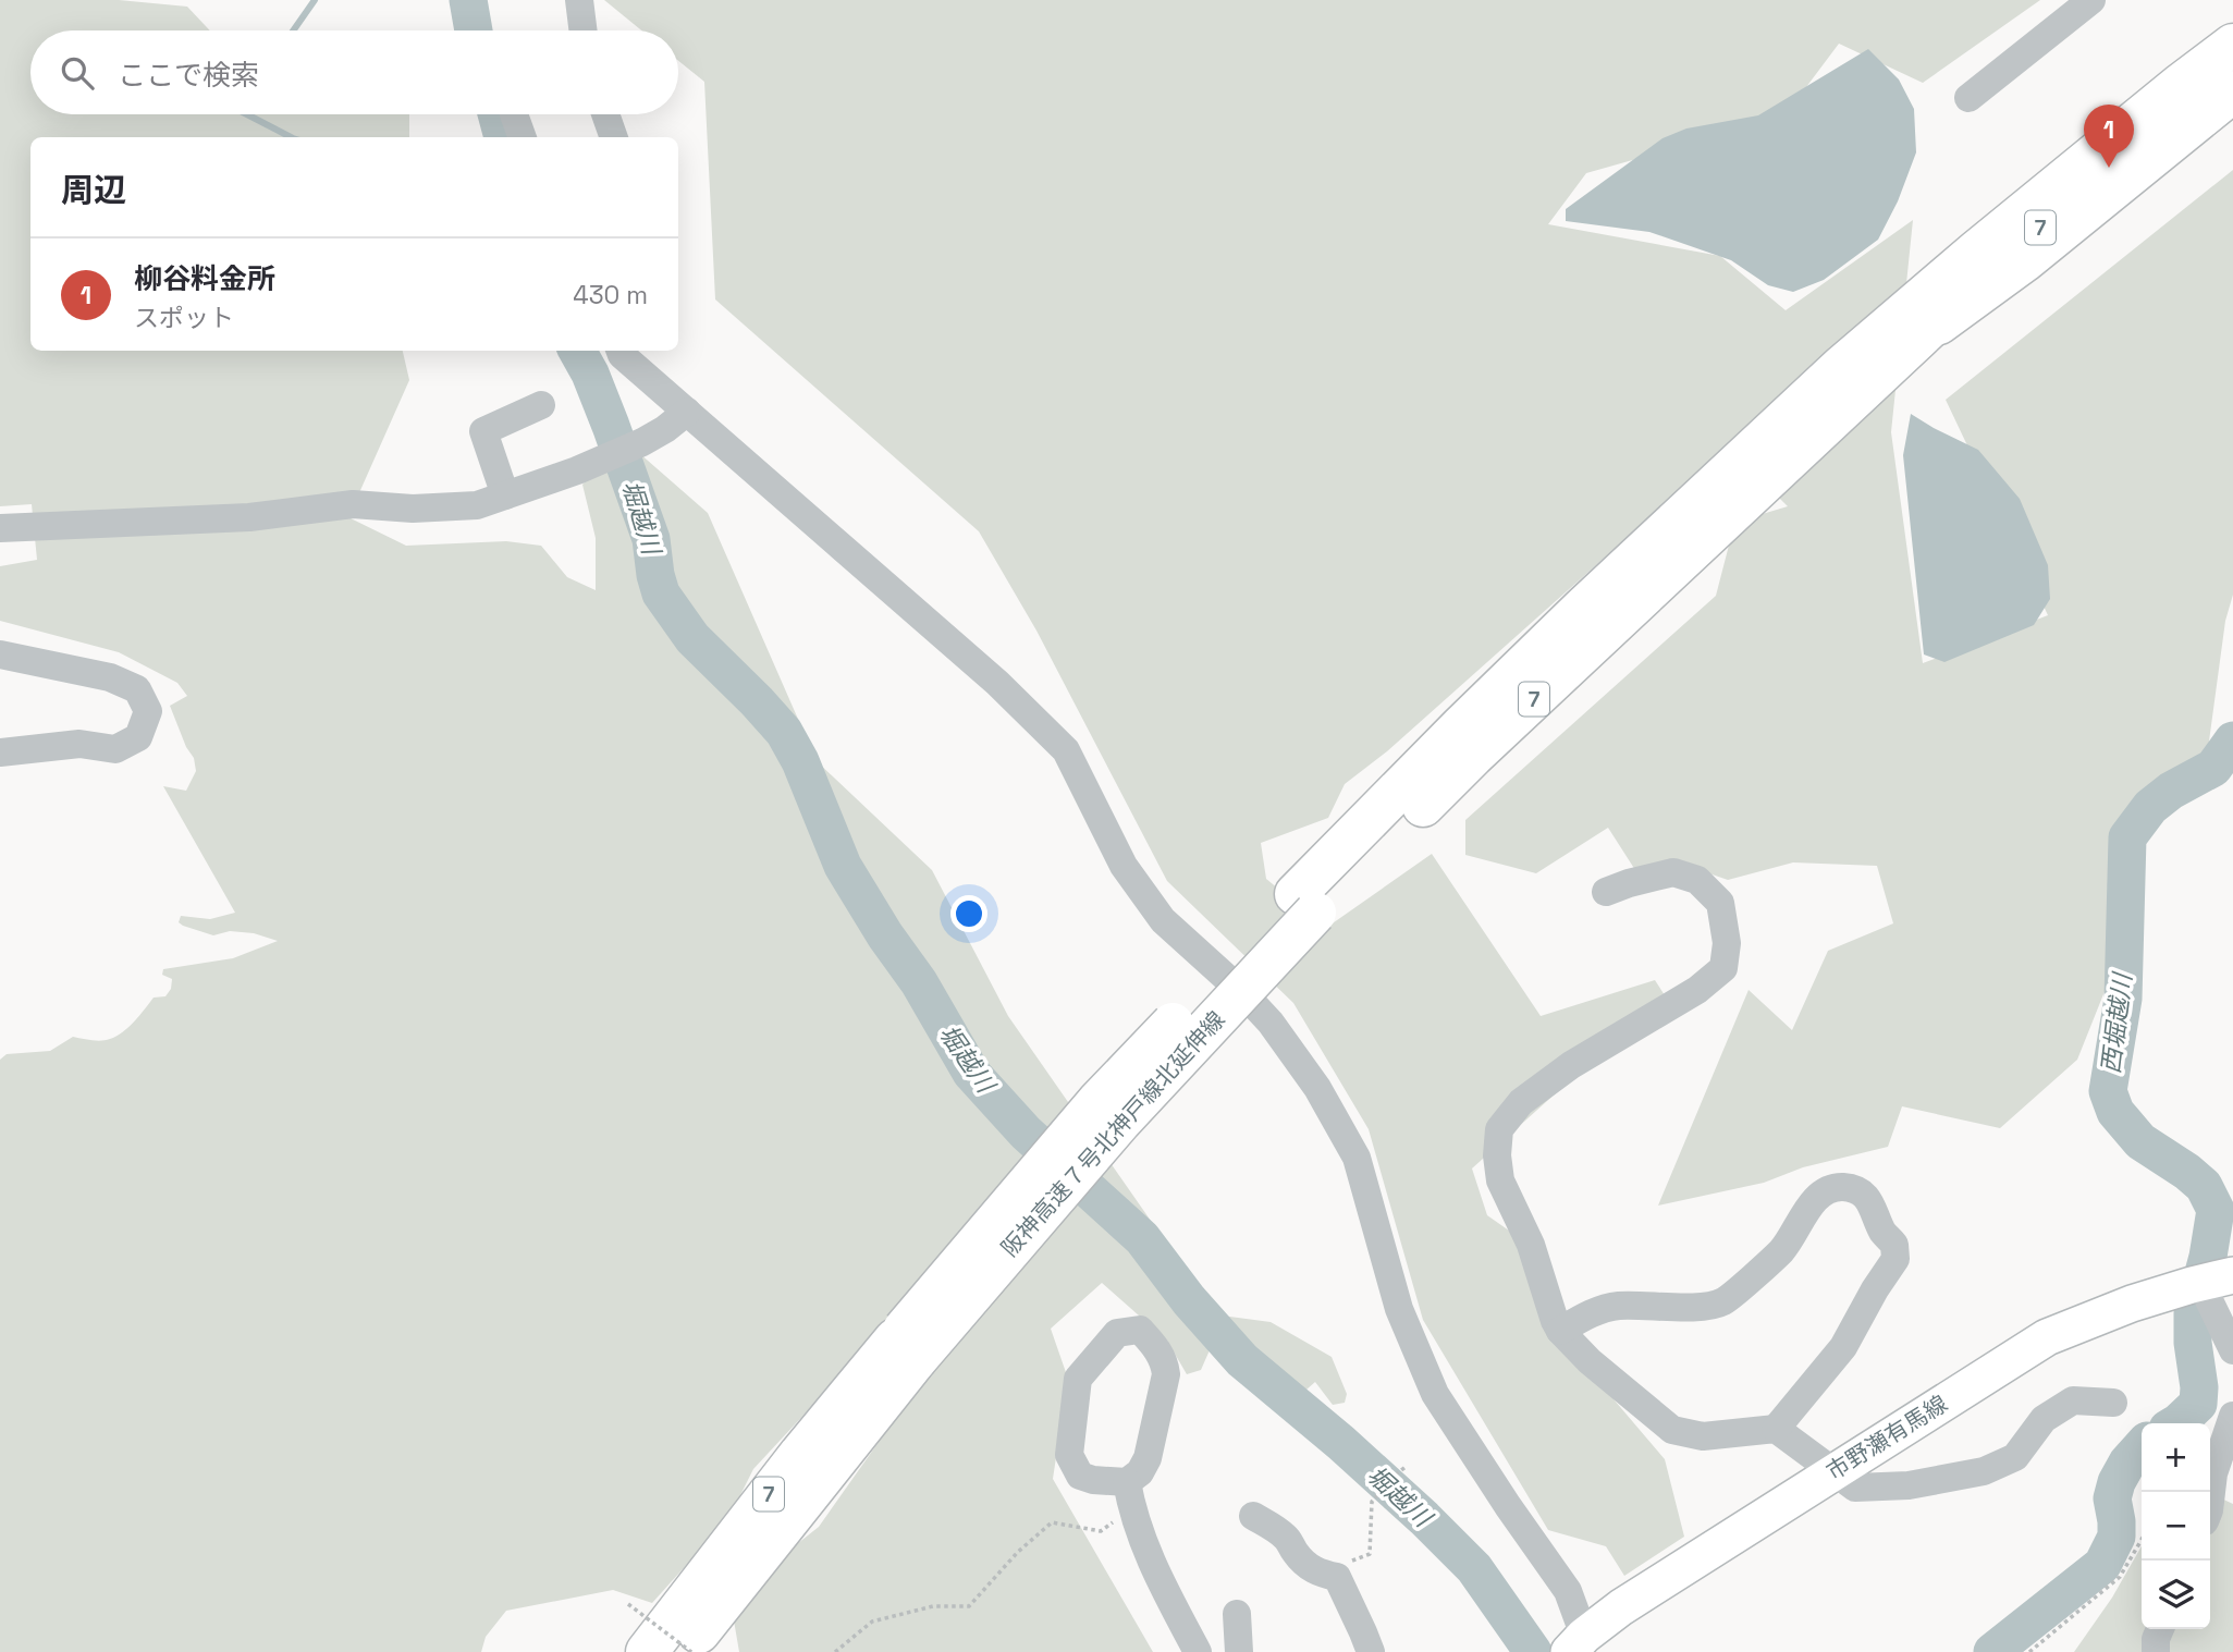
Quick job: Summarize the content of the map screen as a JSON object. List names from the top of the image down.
{
  "streets": {
    "highway": ["7", "阪神高速７号北神戸線北延伸線"],
    "main road": ["市野瀬有馬線"]
  },
  "crossings": [
    ["7", "阪神高速７号北神戸線北延伸線"]
  ],
  "water": ["堀越川", "西堀越川"],
  "page": {
    "search": "ここで検索",
    "pins": "1",
    "heading": "周辺",
    "list": [
      {
        "mark": "1",
        "name": "柳谷料金所",
        "note": "スポット",
        "value": "430 m"
      }
    ],
    "map_buttons": ["+", "−"]
  }
}
